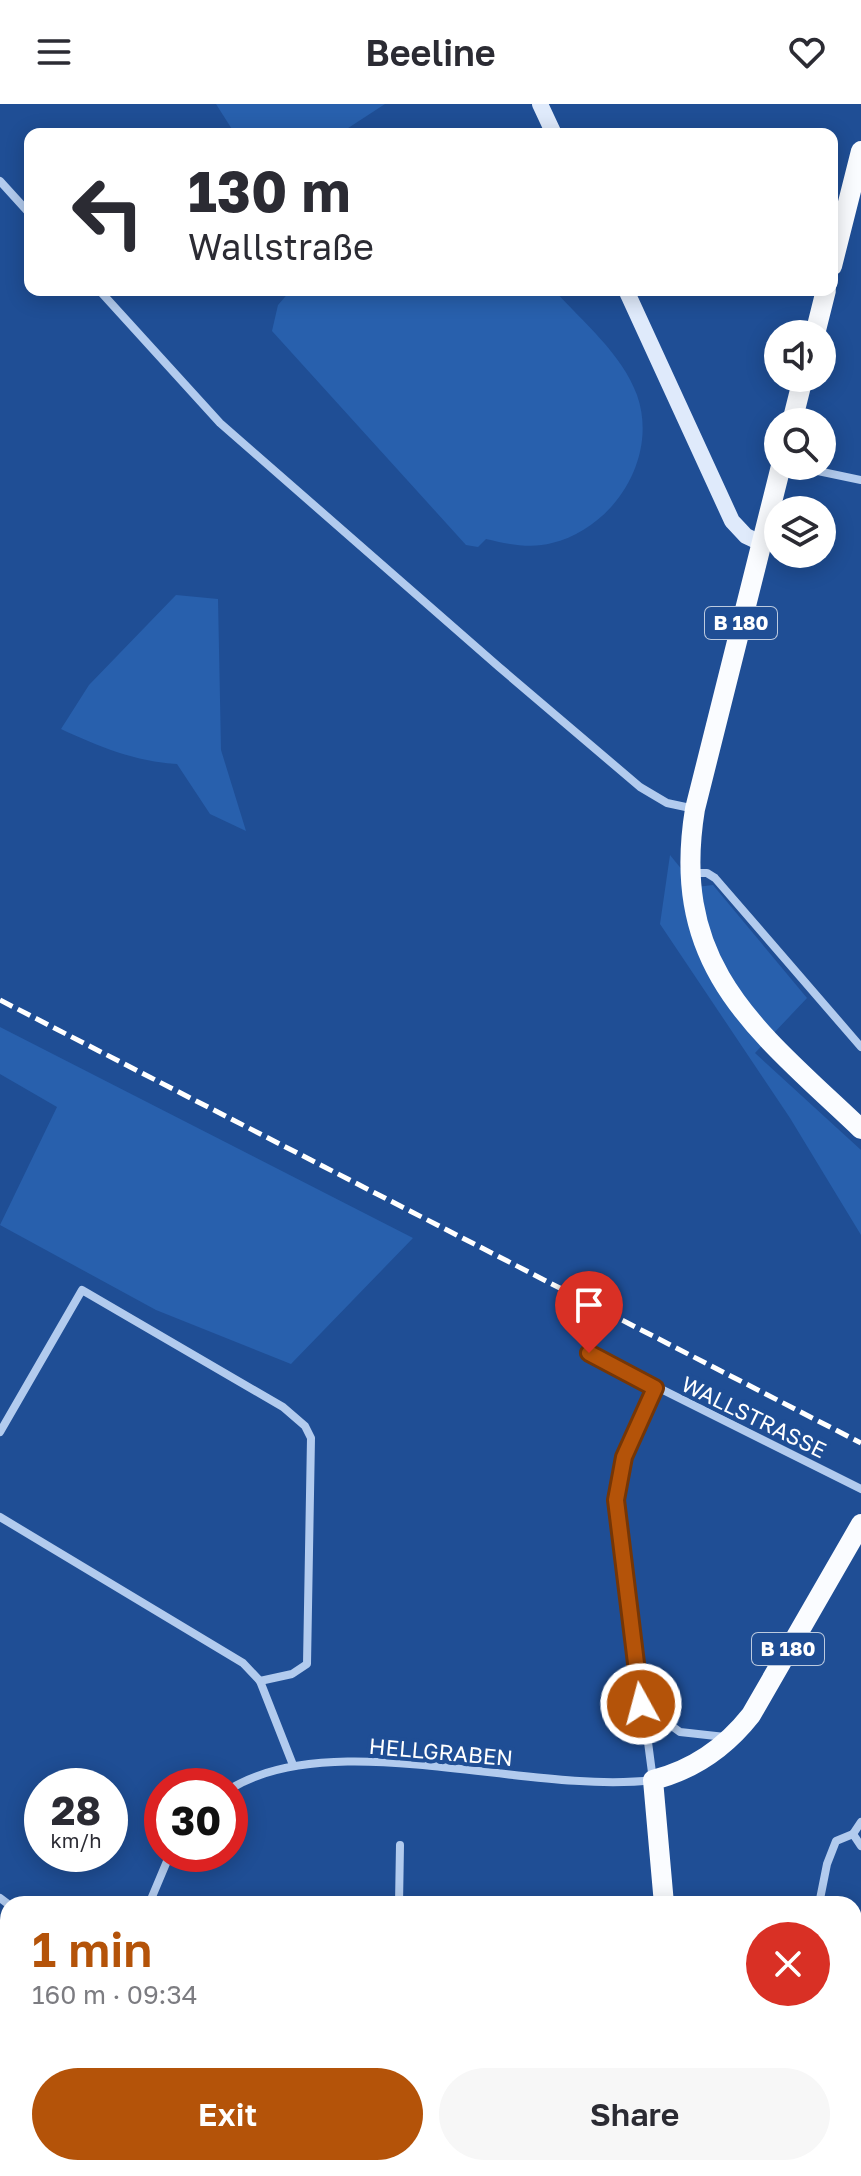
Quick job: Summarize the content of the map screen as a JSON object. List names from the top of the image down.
{
  "streets": {
    "main road": ["B 180"],
    "street": ["WALLSTRASSE", "HELLGRABEN"]
  },
  "crossings": [
    ["B 180", "HELLGRABEN"]
  ],
  "page": {
    "header": "Beeline",
    "turn": ["130 m", "Wallstraße"],
    "speed": "28 km/h",
    "limit": "30",
    "heading": ["1 min", "160 m · 09:34"],
    "buttons": ["Exit", "Share"]
  }
}
